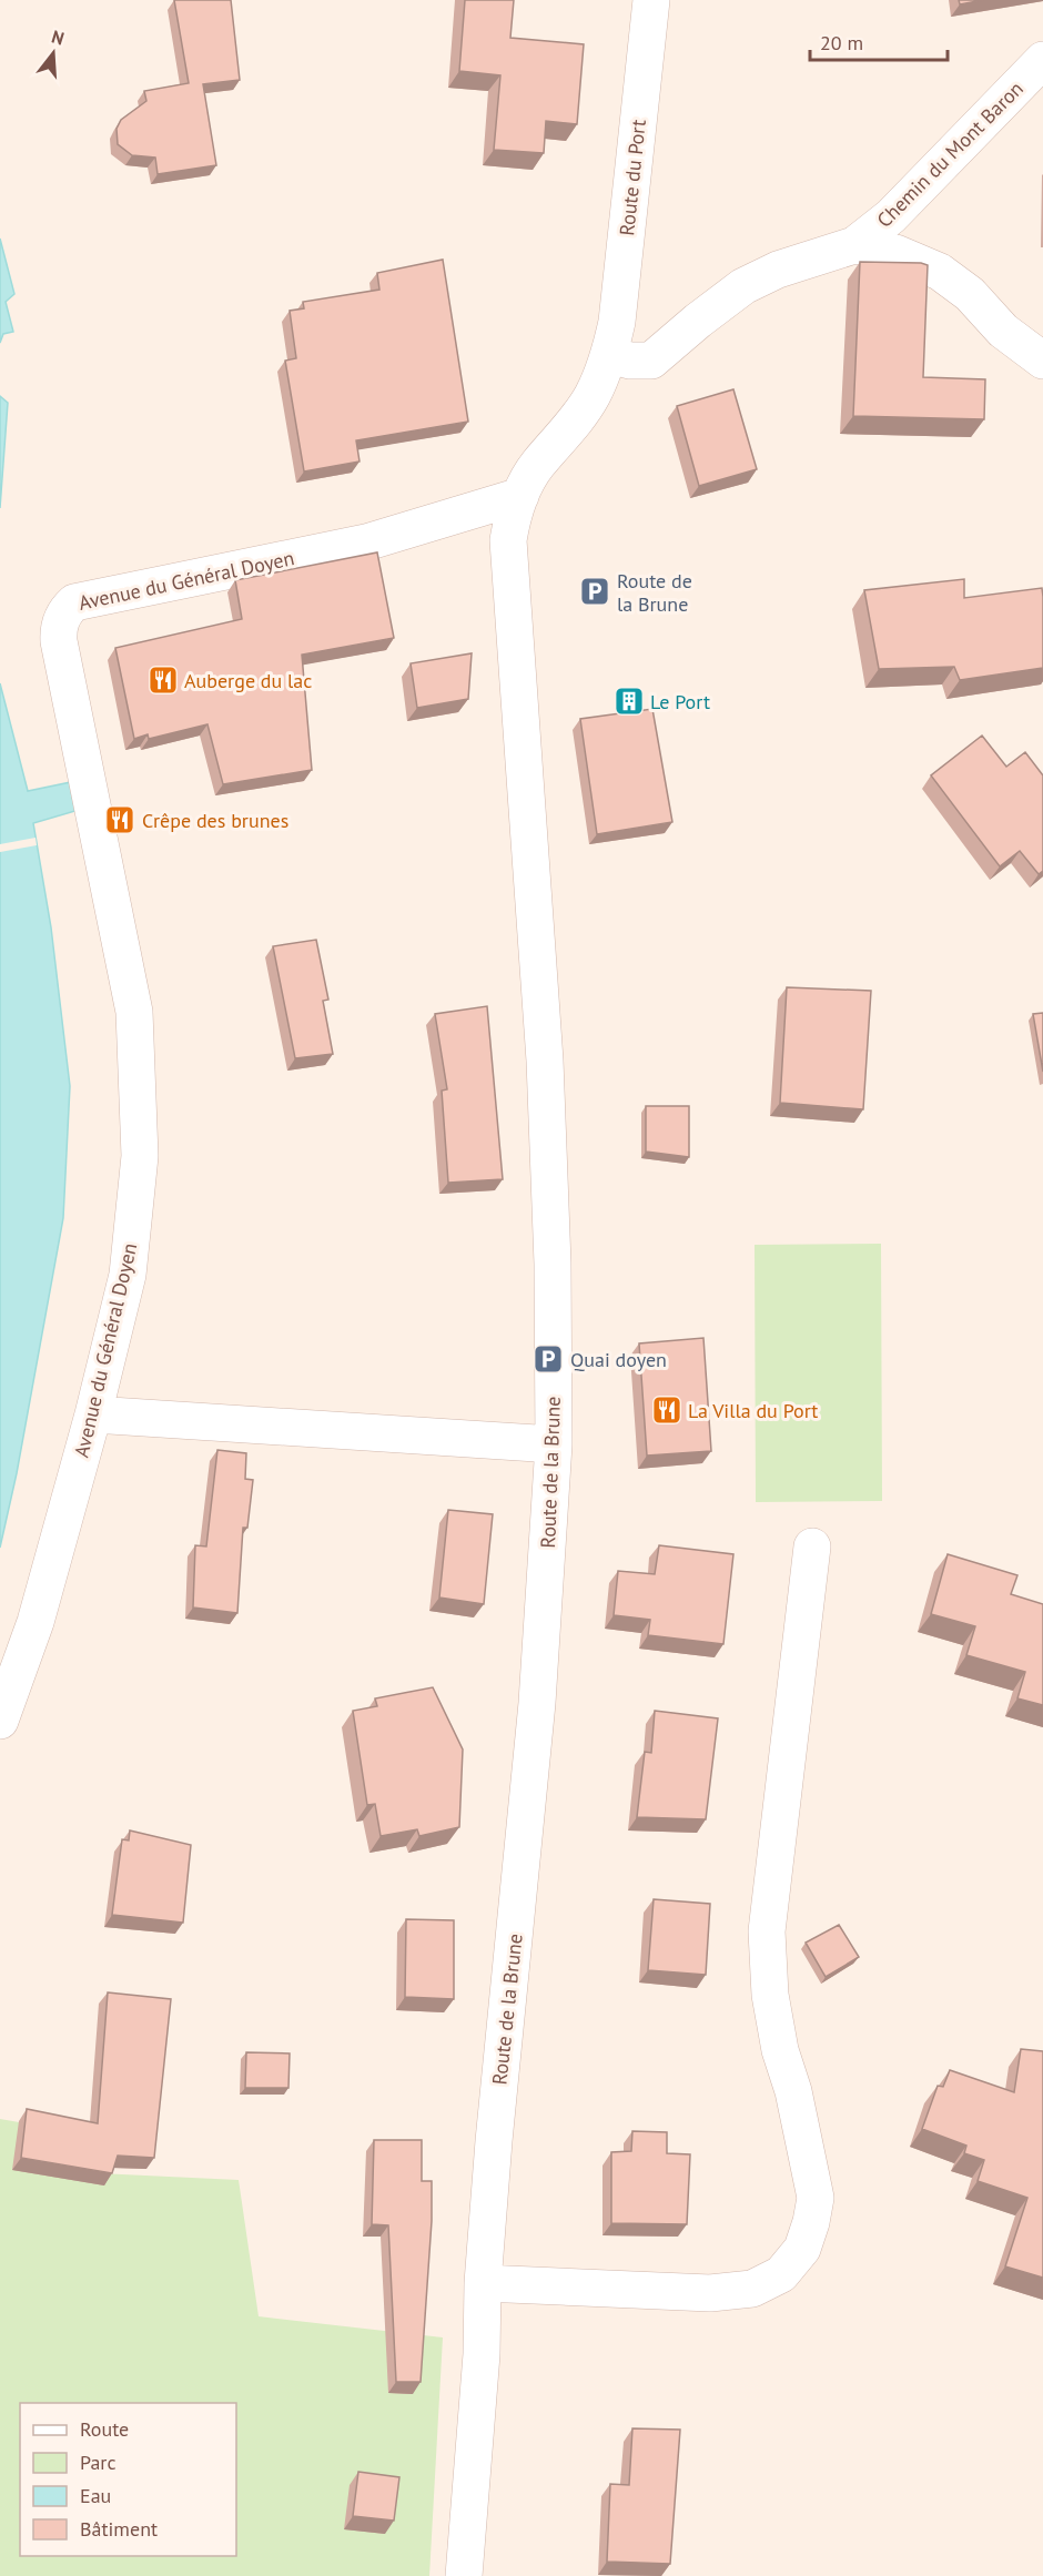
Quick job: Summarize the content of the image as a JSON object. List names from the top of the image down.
{
  "streets": {
    "street": [
      "Chemin du Mont Baron",
      "Route du Port",
      "Avenue du Général Doyen",
      "Route de la Brune"
    ]
  },
  "crossings": [
    ["Chemin du Mont Baron", "Route du Port"],
    ["Chemin du Mont Baron", "Route de la Brune"],
    ["Route du Port", "Route de la Brune"],
    ["Avenue du Général Doyen", "Route de la Brune"]
  ],
  "places": {
    "parking": ["Route de la Brune", "Quai doyen"],
    "restaurant": ["Auberge du lac", "Crêpe des brunes", "La Villa du Port"],
    "building": ["Le Port"]
  },
  "legend": [
    "Route",
    "Parc",
    "Eau",
    "Bâtiment"
  ],
  "scale_bar": "20 m",
  "north": "top"
}
